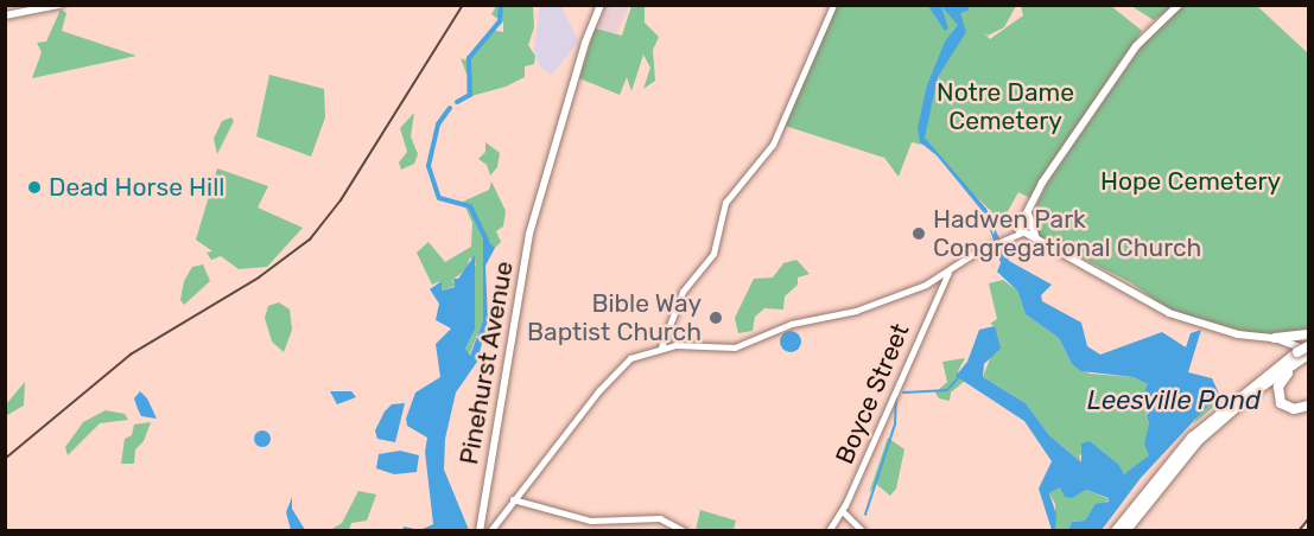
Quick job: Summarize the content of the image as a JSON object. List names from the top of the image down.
{
  "streets": {
    "main road": ["Pinehurst Avenue"],
    "street": ["Boyce Street"]
  },
  "water": ["Leesville Pond"],
  "parks": ["Notre Dame Cemetery", "Hope Cemetery"],
  "places": ["Dead Horse Hill", "Hadwen Park Congregational Church", "Bible Way Baptist Church"]
}
